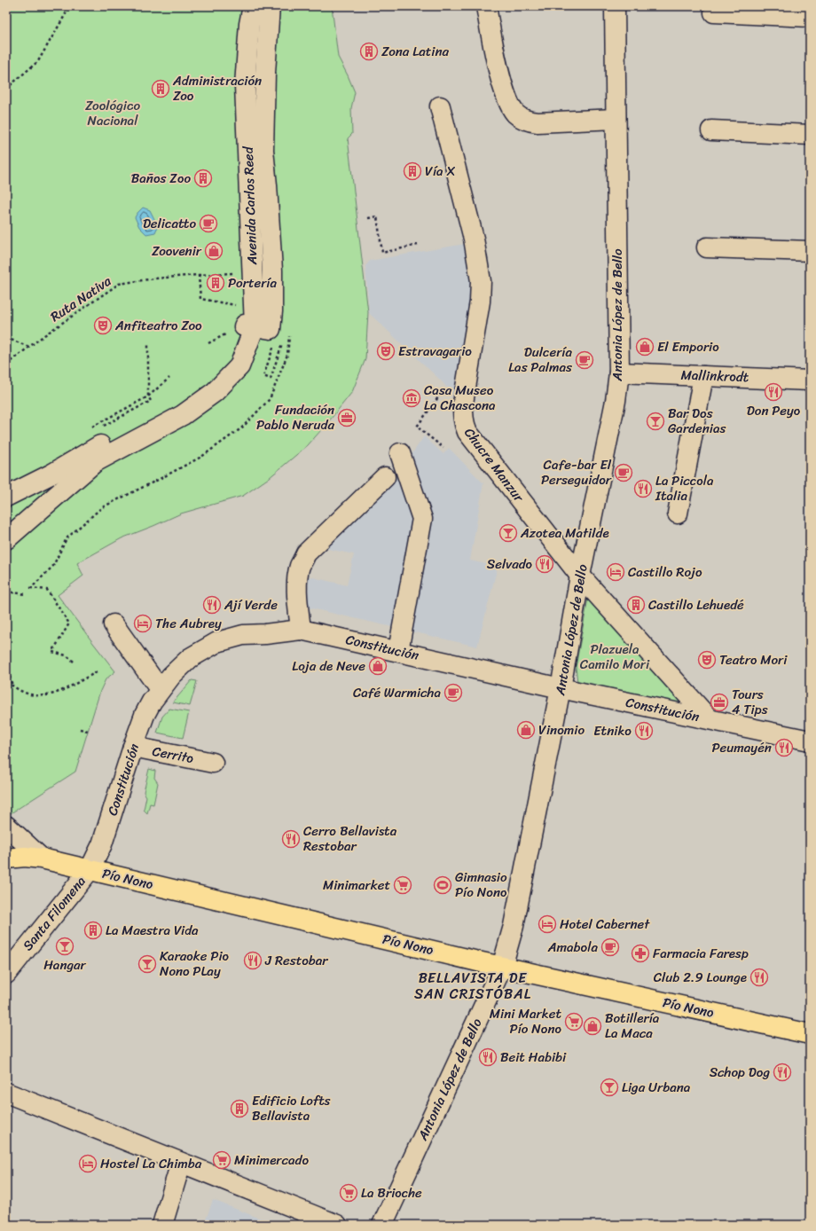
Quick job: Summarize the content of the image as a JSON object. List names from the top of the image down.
{
  "streets": {
    "main road": ["Pío Nono"],
    "street": [
      "Avenida Carlos Reed",
      "Antonia López de Bello",
      "Mallinkrodt",
      "Chucre Manzur",
      "Constitución",
      "Cerrito",
      "Santa Filomena"
    ],
    "path": ["Ruta Nativa"]
  },
  "crossings": [
    ["Antonia López de Bello", "Mallinkrodt"],
    ["Antonia López de Bello", "Chucre Manzur"],
    ["Antonia López de Bello", "Constitución"],
    ["Antonia López de Bello", "Pío Nono"],
    ["Chucre Manzur", "Constitución"],
    ["Constitución", "Cerrito"],
    ["Constitución", "Pío Nono"],
    ["Constitución", "Santa Filomena"],
    ["Pío Nono", "Santa Filomena"]
  ],
  "districts": ["BELLAVISTA DE SAN CRISTÓBAL"],
  "parks": ["Zoológico Nacional", "Plazuela Camilo Mori"],
  "places": {
    "building": [
      "Zona Latina",
      "Administración Zoo",
      "Vía X",
      "Baños Zoo",
      "Portería",
      "Castillo Lehuedé",
      "La Maestra Vida",
      "Edificio Lofts Bellavista"
    ],
    "cafe": [
      "Delicatto",
      "Dulcería Las Palmas",
      "Cafe-bar El Perseguidor",
      "Café Warmicha",
      "Amabola"
    ],
    "shop": [
      "Zoovenir",
      "El Emporio",
      "Loja de Neve",
      "Vinomio",
      "Botillería La Maca"
    ],
    "theatre": ["Anfiteatro Zoo", "Estravagario", "Teatro Mori"],
    "restaurant": [
      "Don Peyo",
      "La Piccola Italia",
      "Selvado",
      "Ají Verde",
      "Etniko",
      "Peumayén",
      "Cerro Bellavista Restobar",
      "J Restobar",
      "Club 2.9 Lounge",
      "Beit Habibi",
      "Schop Dog"
    ],
    "museum": ["Casa Museo La Chascona"],
    "office": ["Fundación Pablo Neruda", "Tours 4 Tips"],
    "bar": [
      "Bar Dos Gardenias",
      "Azotea Matilde",
      "Hangar",
      "Karaoke Pio Nono PLay",
      "Liga Urbana"
    ],
    "hotel": [
      "Castillo Rojo",
      "The Aubrey",
      "Hotel Cabernet",
      "Hostel La Chimba"
    ],
    "supermarket": [
      "Minimarket",
      "Mini Market Pío Nono",
      "Minimercado",
      "La Brioche"
    ],
    "sports": ["Gimnasio Pío Nono"],
    "pharmacy": ["Farmacia Faresp"]
  }
}
